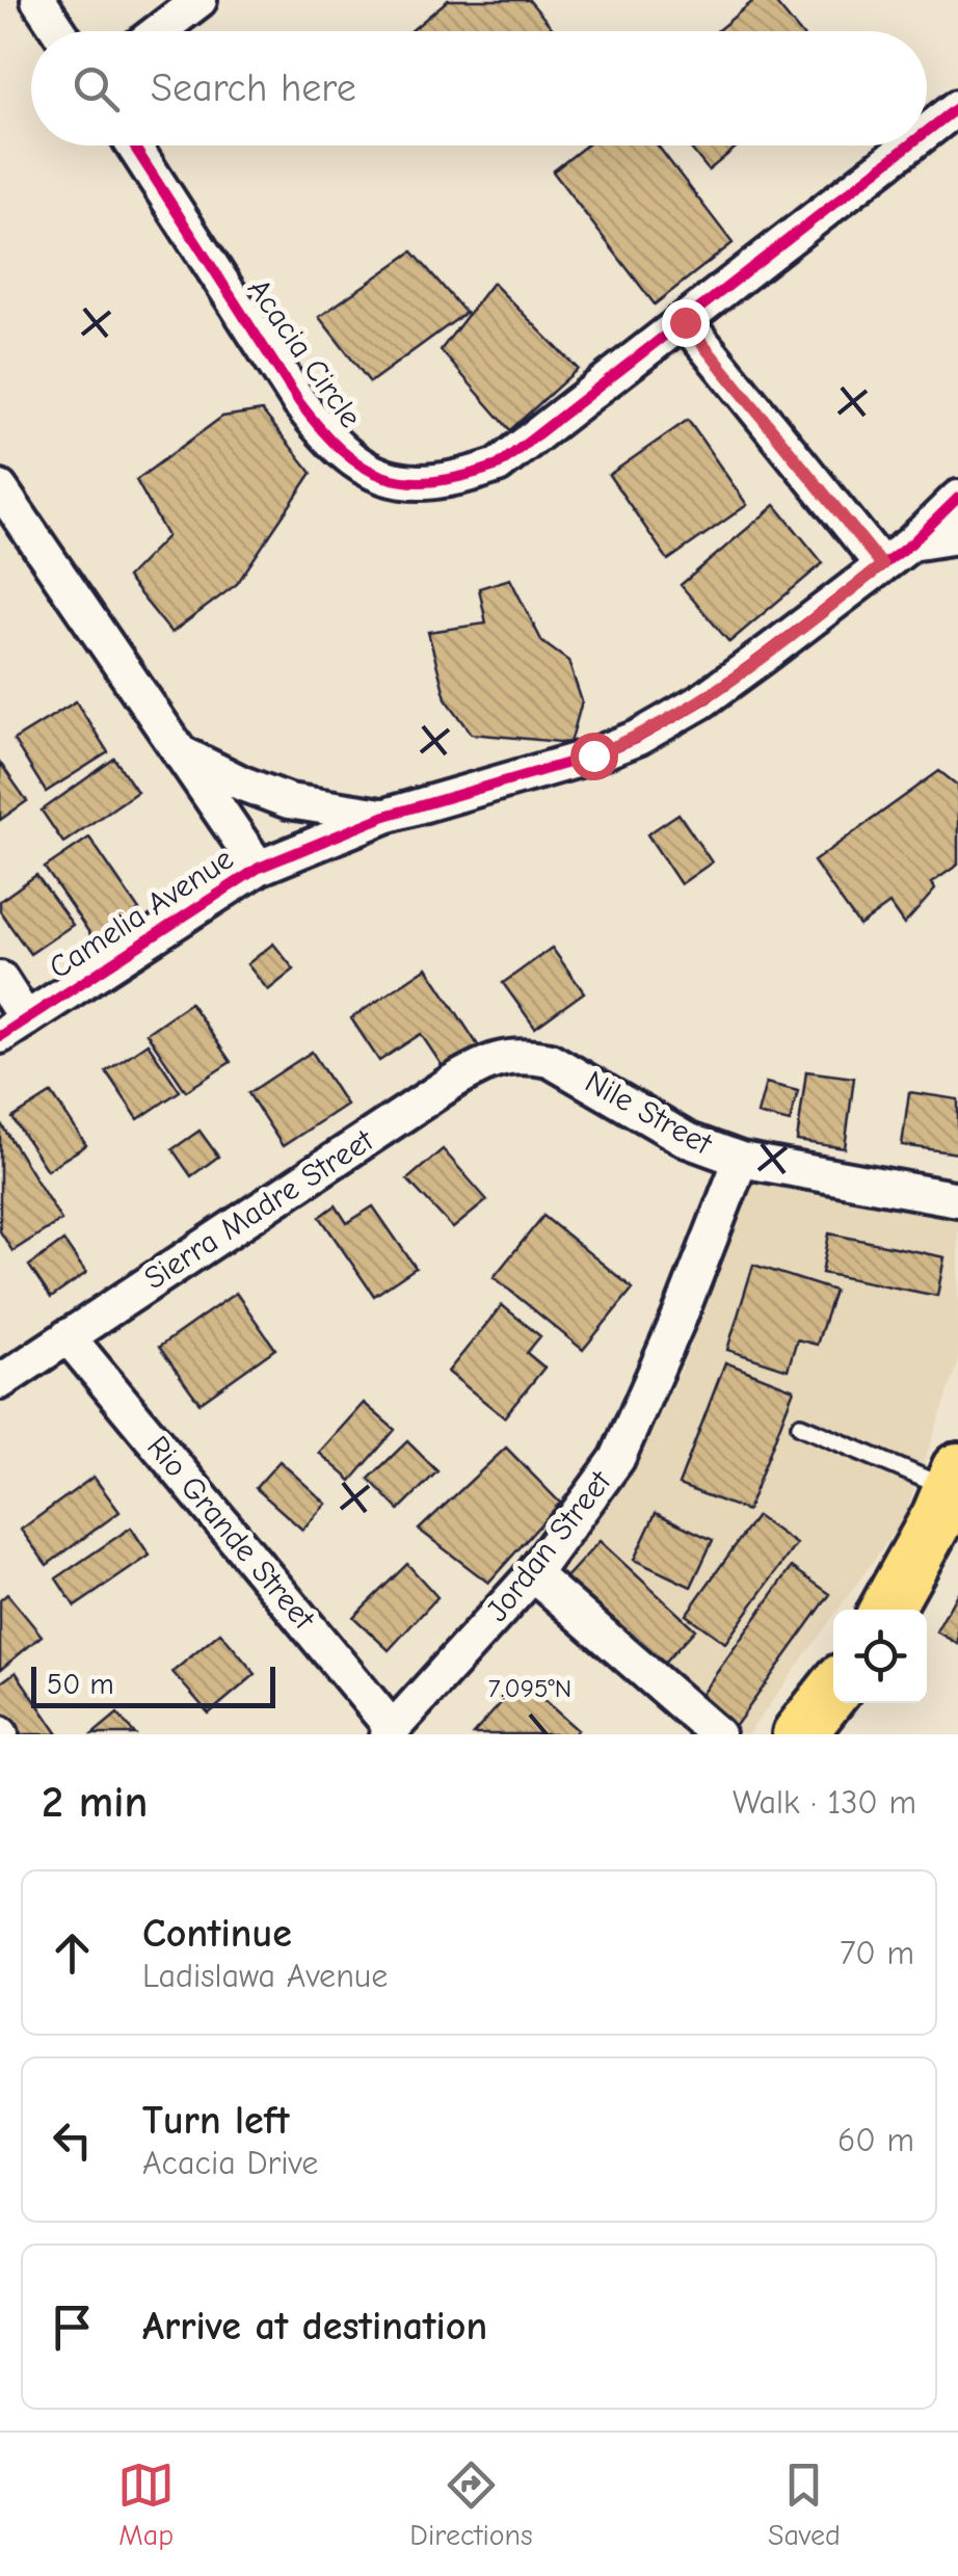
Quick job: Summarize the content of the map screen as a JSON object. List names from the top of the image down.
{
  "streets": {
    "street": [
      "Acacia Circle",
      "Camelia Avenue",
      "Nile Street",
      "Sierra Madre Street",
      "Rio Grande Street",
      "Jordan Street"
    ]
  },
  "crossings": [
    ["Nile Street", "Sierra Madre Street"],
    ["Nile Street", "Jordan Street"],
    ["Sierra Madre Street", "Rio Grande Street"],
    ["Rio Grande Street", "Jordan Street"]
  ],
  "scale_bar": "50 m",
  "page": {
    "search": "Search here",
    "scale": "50 m",
    "heading": ["2 min", "Walk · 130 m"],
    "list": [
      ["Continue", "Ladislawa Avenue", "70 m"],
      ["Turn left", "Acacia Drive", "60 m"],
      "Arrive at destination"
    ],
    "nav": ["Map", "Directions", "Saved"]
  },
  "coordinates": ["7.095°N"]
}
